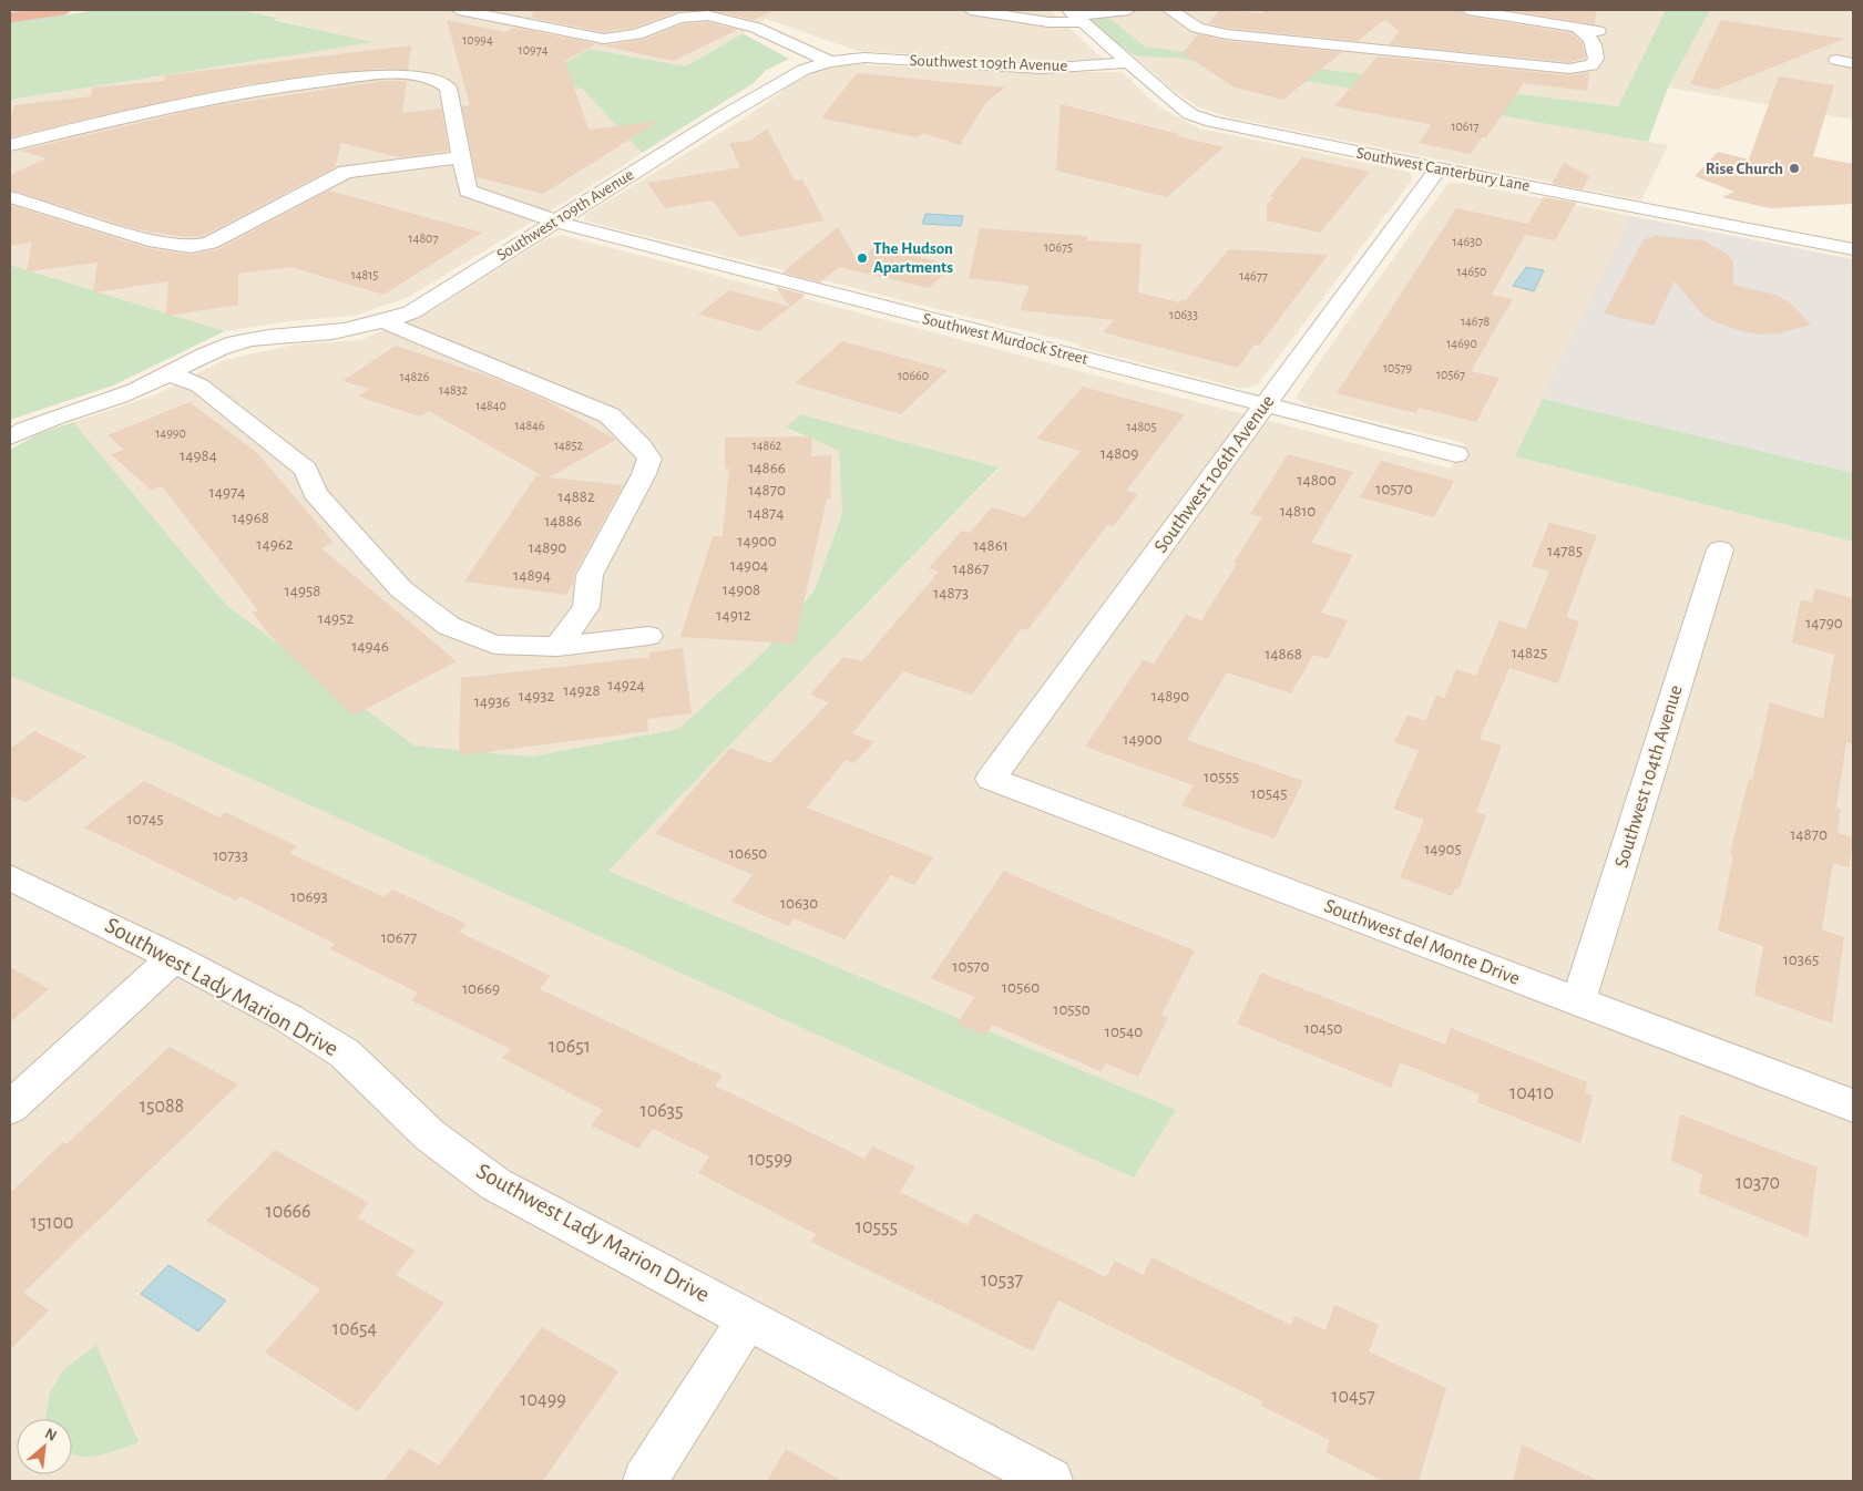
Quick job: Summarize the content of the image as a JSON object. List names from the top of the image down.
{
  "streets": {
    "street": [
      "Southwest 109th Avenue",
      "Southwest Canterbury Lane",
      "Southwest Murdock Street",
      "Southwest 106th Avenue",
      "Southwest 104th Avenue",
      "Southwest del Monte Drive",
      "Southwest Lady Marion Drive"
    ]
  },
  "crossings": [
    ["Southwest 109th Avenue", "Southwest Canterbury Lane"],
    ["Southwest 109th Avenue", "Southwest Murdock Street"],
    ["Southwest Canterbury Lane", "Southwest 106th Avenue"],
    ["Southwest Murdock Street", "Southwest 106th Avenue"],
    ["Southwest 106th Avenue", "Southwest del Monte Drive"],
    ["Southwest 104th Avenue", "Southwest del Monte Drive"]
  ],
  "places": ["Rise Church", "The Hudson Apartments"],
  "house_numbers": [
    "10994",
    "10974",
    "10617",
    "14807",
    "14630",
    "10675",
    "14650",
    "14815",
    "14677",
    "10633",
    "14678",
    "14690",
    "10579",
    "10567",
    "10660",
    "14826",
    "14832",
    "14840",
    "14846",
    "14805",
    "14990",
    "14852",
    "14862",
    "14809",
    "14984",
    "14866",
    "14800",
    "10570",
    "14870",
    "14974",
    "14882",
    "14810",
    "14874",
    "14968",
    "14886",
    "14900",
    "14962",
    "14861",
    "14890",
    "14785",
    "14904",
    "14867",
    "14894",
    "14908",
    "14958",
    "14873",
    "14912",
    "14952",
    "14790",
    "14946",
    "14825",
    "14868",
    "14924",
    "14928",
    "14932",
    "14890",
    "14936",
    "14900",
    "10555",
    "10545",
    "10745",
    "14870",
    "14905",
    "10650",
    "10733",
    "10693",
    "10630",
    "10677",
    "10365",
    "10570",
    "10560",
    "10669",
    "10550",
    "10450",
    "10540",
    "10651",
    "10410",
    "15088",
    "10635",
    "10599",
    "10370",
    "10666",
    "15100",
    "10555",
    "10537",
    "10654",
    "10457",
    "10499"
  ],
  "north": "top right"
}
